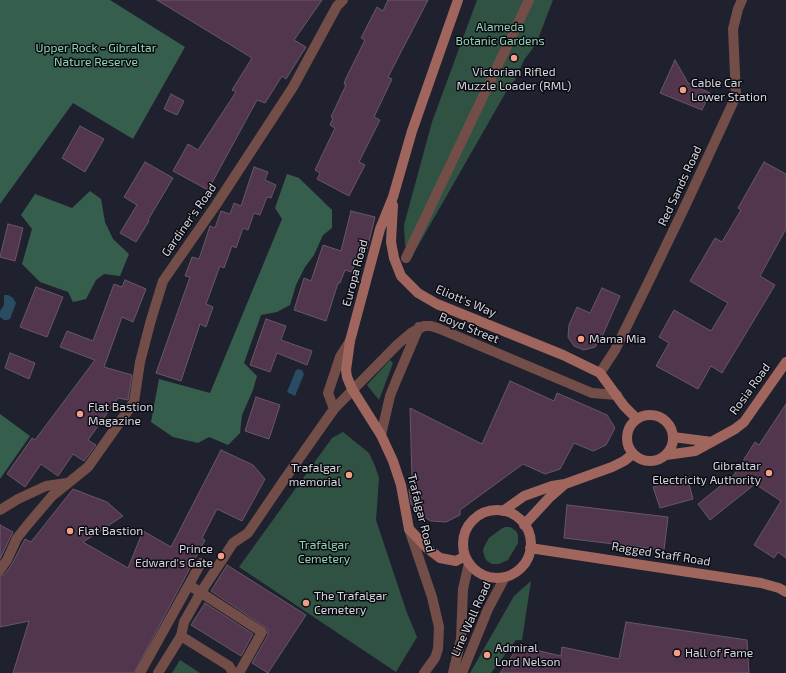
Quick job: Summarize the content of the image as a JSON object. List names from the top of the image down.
{
  "streets": {
    "main road": [
      "Europa Road",
      "Eliott's Way",
      "Rosia Road",
      "Trafalgar Road",
      "Ragged Staff Road"
    ],
    "street": [
      "Red Sands Road",
      "Gardiner's Road",
      "Boyd Street",
      "Line Wall Road"
    ]
  },
  "crossings": [
    ["Red Sands Road", "Eliott's Way"],
    ["Europa Road", "Eliott's Way"],
    ["Europa Road", "Trafalgar Road"],
    ["Ragged Staff Road", "Line Wall Road"]
  ],
  "parks": ["Alameda Botanic Gardens", "Upper Rock - Gibraltar Nature Reserve", "Trafalgar Cemetery"],
  "places": [
    "Victorian Rifled Muzzle Loader (RML)",
    "Cable Car Lower Station",
    "Mama Mia",
    "Flat Bastion Magazine",
    "Gibraltar Electricity Authority",
    "Trafalgar memorial",
    "Flat Bastion",
    "Prince Edward's Gate",
    "The Trafalgar Cemetery",
    "Hall of Fame",
    "Admiral Lord Nelson"
  ]
}
